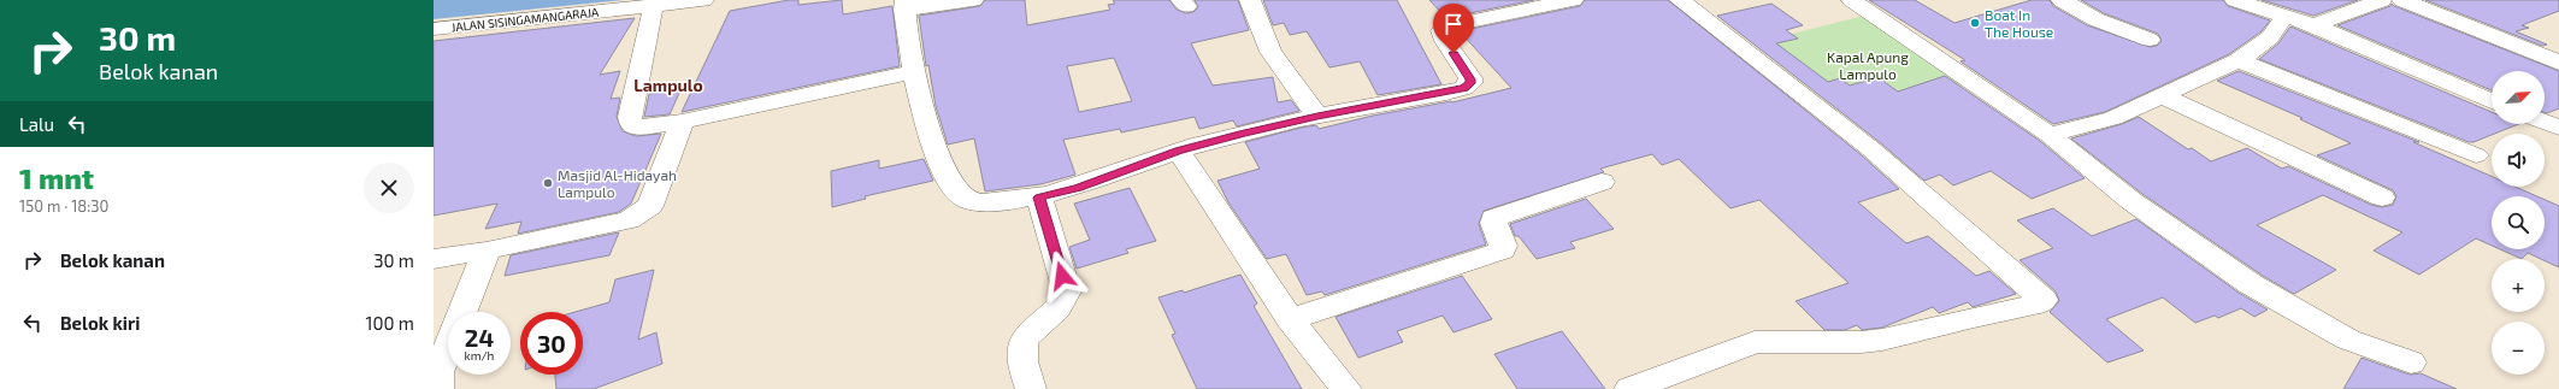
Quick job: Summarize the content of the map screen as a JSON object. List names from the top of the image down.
{
  "streets": {
    "street": ["JALAN SISINGAMANGARAJA"]
  },
  "districts": ["Lampulo"],
  "parks": ["Kapal Apung Lampulo"],
  "places": ["Boat In The House", "Masjid Al-Hidayah Lampulo"],
  "north": "top right",
  "page": {
    "turn": ["30 m", "Belok kanan"],
    "map_buttons": ["+", "−"],
    "then": "Lalu",
    "heading": ["1 mnt", "150 m · 18:30"],
    "list": [
      {
        "name": "Belok kanan",
        "value": "30 m"
      },
      {
        "name": "Belok kiri",
        "value": "100 m"
      }
    ],
    "speed": "24 km/h",
    "limit": "30"
  }
}
